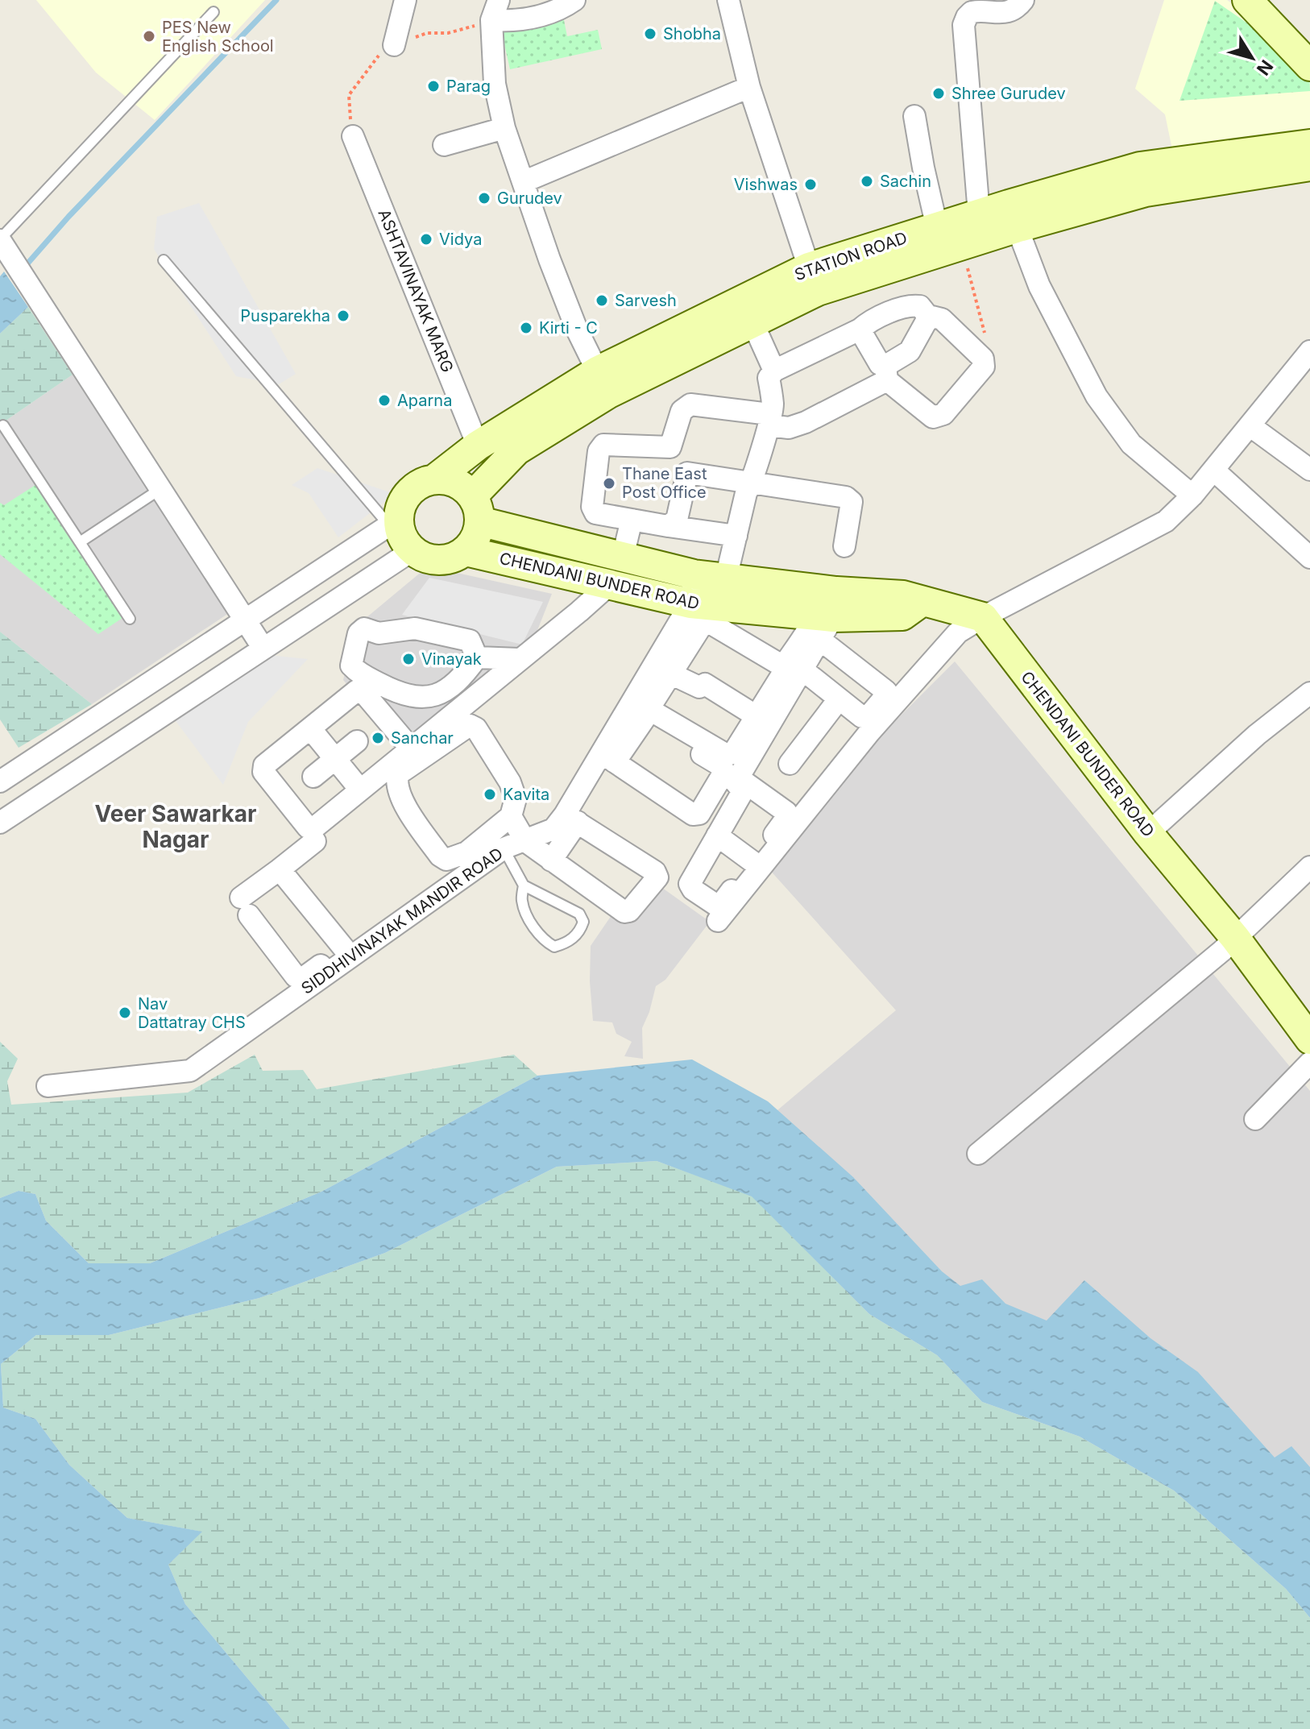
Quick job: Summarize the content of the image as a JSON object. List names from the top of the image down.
{
  "streets": {
    "main road": ["STATION ROAD", "CHENDANI BUNDER ROAD"],
    "street": ["ASHTAVINAYAK MARG", "SIDDHIVINAYAK MANDIR ROAD"]
  },
  "crossings": [
    ["STATION ROAD", "ASHTAVINAYAK MARG"],
    ["STATION ROAD", "CHENDANI BUNDER ROAD"],
    ["CHENDANI BUNDER ROAD", "SIDDHIVINAYAK MANDIR ROAD"]
  ],
  "districts": ["Veer Sawarkar Nagar"],
  "places": [
    "Shobha",
    "PES New English School",
    "Parag",
    "Shree Gurudev",
    "Sachin",
    "Vishwas",
    "Gurudev",
    "Vidya",
    "Sarvesh",
    "Pusparekha",
    "Kirti - C",
    "Aparna",
    "Thane East Post Office",
    "Vinayak",
    "Sanchar",
    "Kavita",
    "Nav Dattatray CHS"
  ],
  "north": "bottom right"
}
